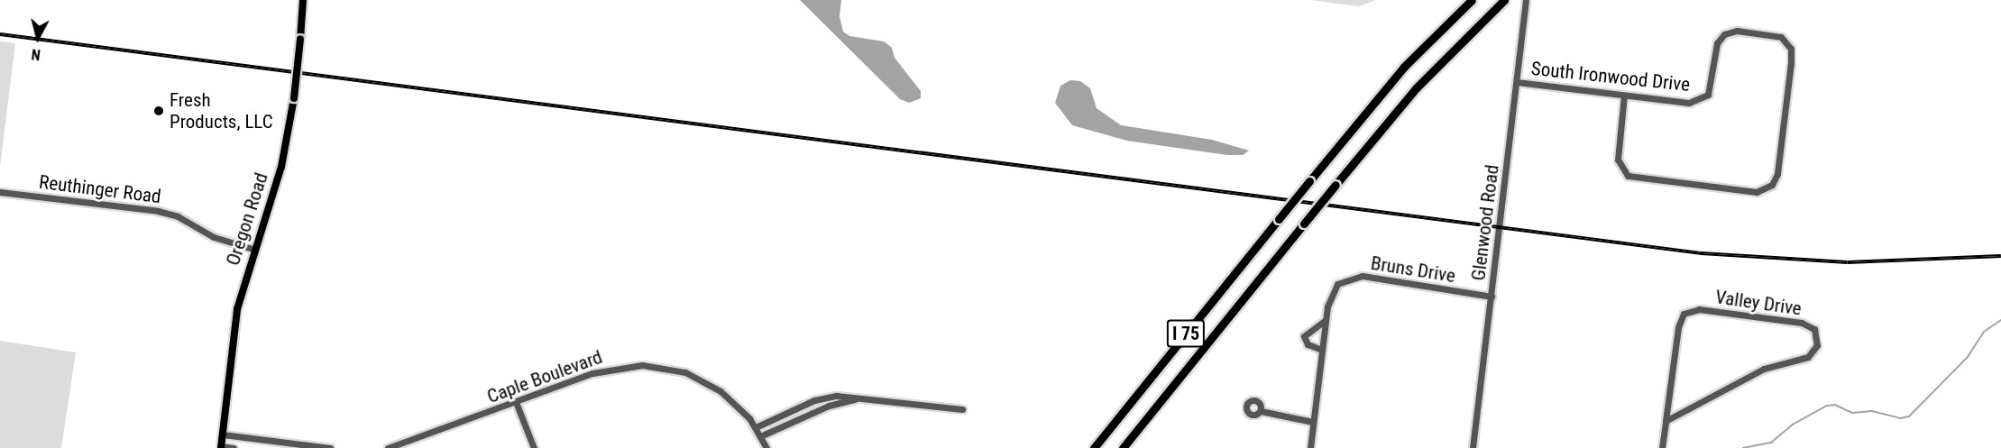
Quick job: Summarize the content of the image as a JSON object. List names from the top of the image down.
{
  "streets": {
    "highway": ["I 75"],
    "main road": ["Oregon Road"],
    "street": [
      "South Ironwood Drive",
      "Reuthinger Road",
      "Glenwood Road",
      "Bruns Drive",
      "Valley Drive",
      "Caple Boulevard"
    ]
  },
  "crossings": [
    ["South Ironwood Drive", "Glenwood Road"],
    ["Reuthinger Road", "Oregon Road"],
    ["Glenwood Road", "Bruns Drive"]
  ],
  "places": ["Fresh Products, LLC"],
  "north": "bottom"
}
